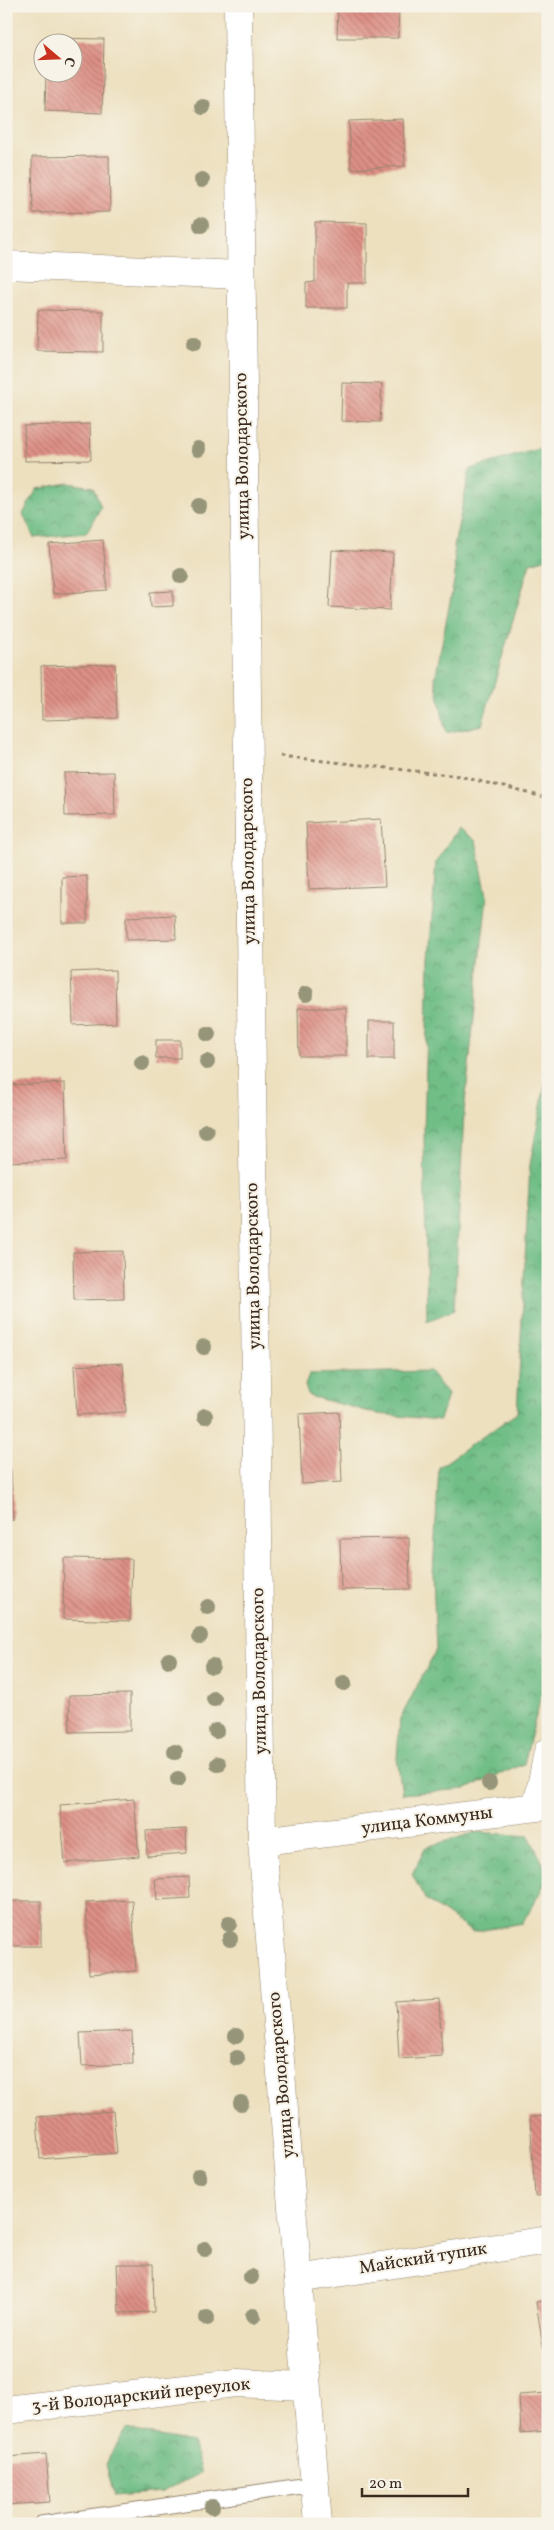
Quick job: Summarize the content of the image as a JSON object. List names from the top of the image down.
{
  "streets": {
    "main road": [
      "улица Володарского",
      "улица Коммуны",
      "Майский тупик",
      "3-й Володарский переулок"
    ]
  },
  "crossings": [
    ["улица Володарского", "улица Коммуны"],
    ["улица Володарского", "Майский тупик"],
    ["улица Володарского", "3-й Володарский переулок"]
  ],
  "scale_bar": "20 m",
  "north": "right"
}
